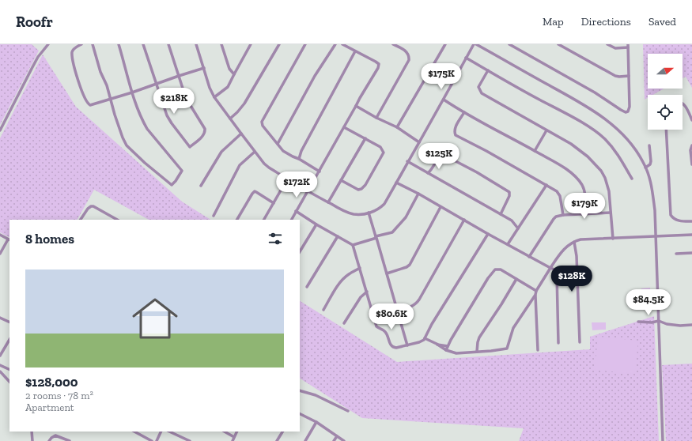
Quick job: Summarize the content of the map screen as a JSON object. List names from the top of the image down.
{
  "north": "right",
  "page": {
    "header": "Roofr",
    "nav": ["Map", "Directions", "Saved"],
    "price": [
      "$175K",
      "$218K",
      "$125K",
      "$172K",
      "$179K",
      "$128K",
      "$84.5K",
      "$80.6K"
    ],
    "heading": "8 homes",
    "list": [
      {
        "name": "$128,000",
        "note": "2 rooms · 78 m² · Apartment"
      }
    ]
  }
}
